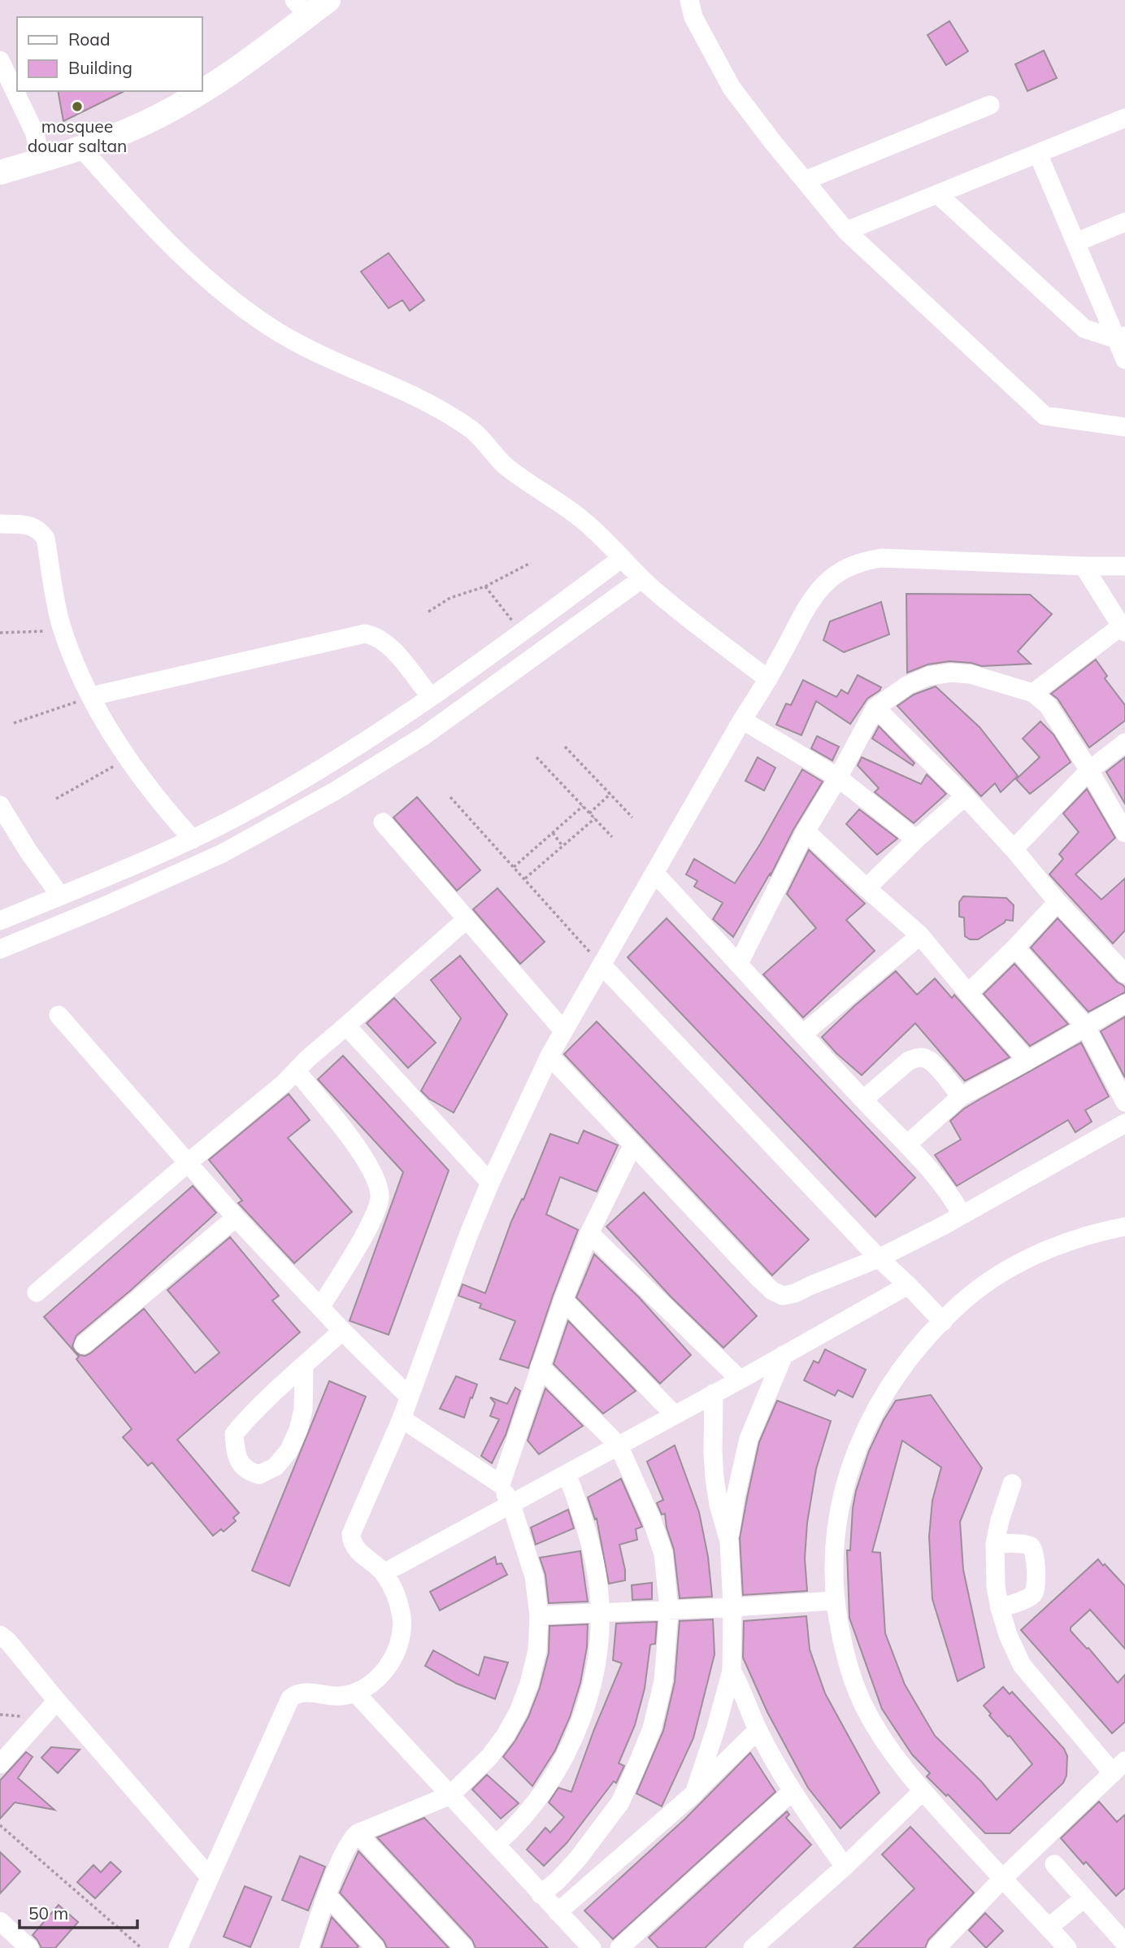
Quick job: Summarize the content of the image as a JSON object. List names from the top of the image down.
{
  "places": ["mosquee douar saltan"],
  "legend": ["Road", "Building"],
  "scale_bar": "50 m"
}
